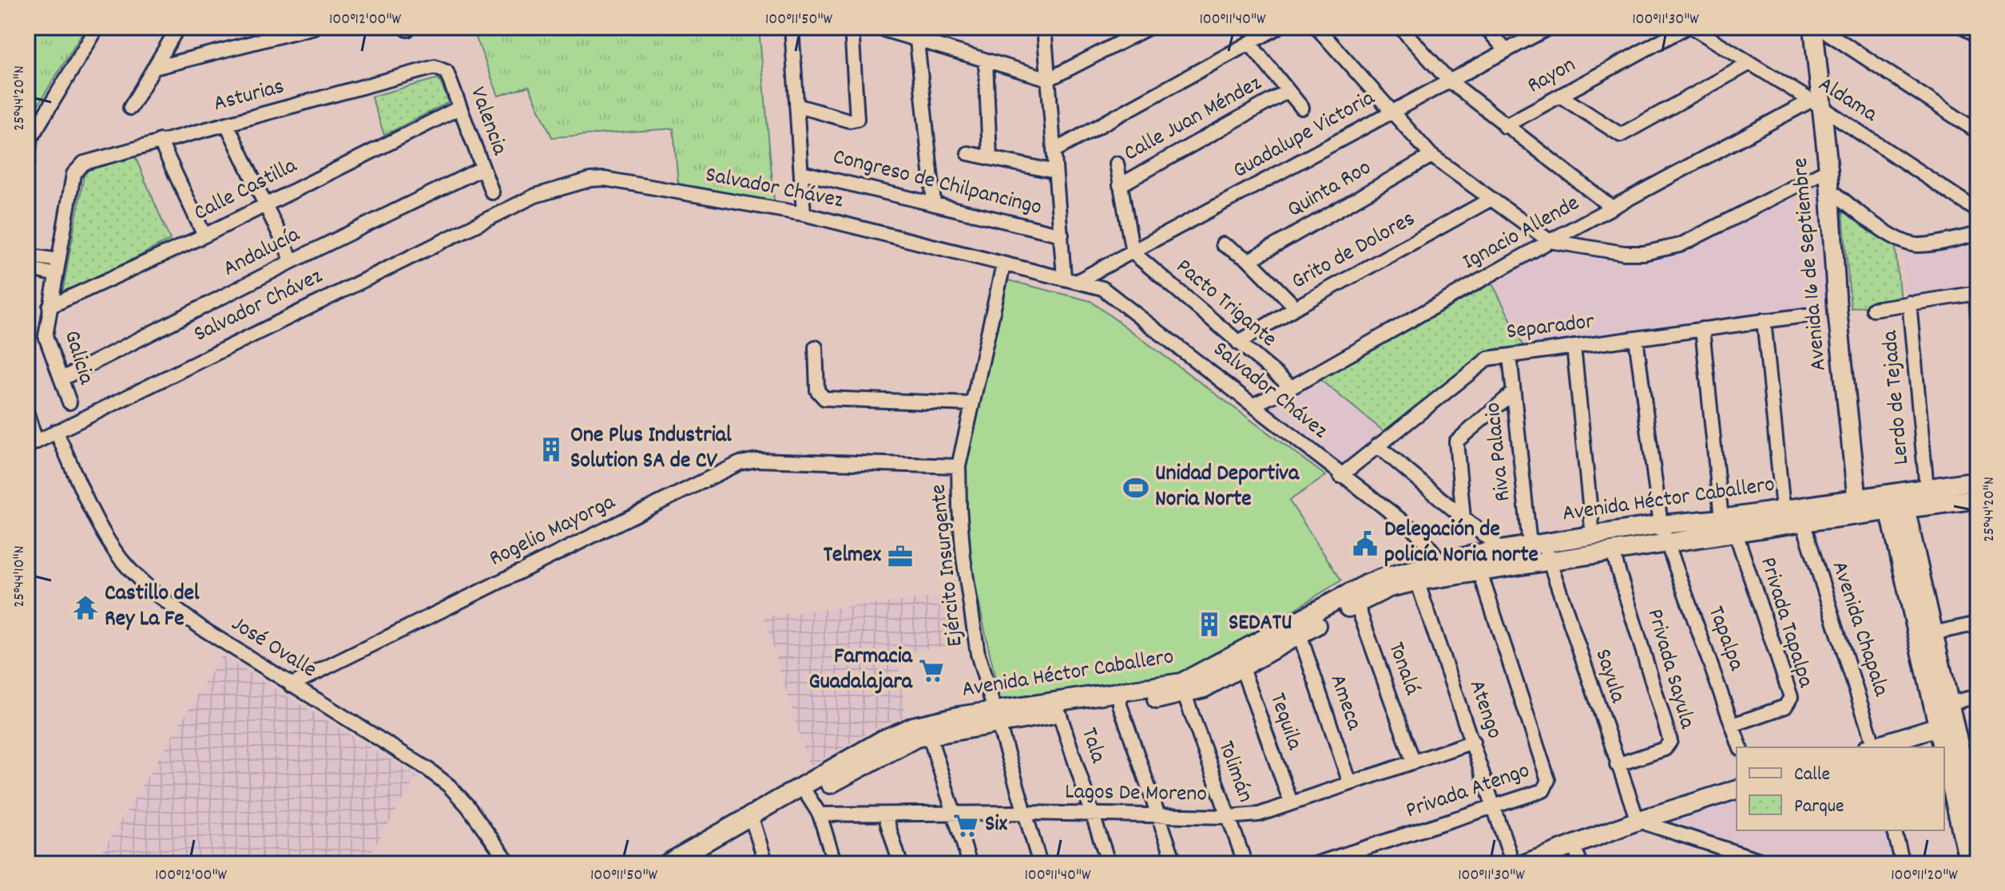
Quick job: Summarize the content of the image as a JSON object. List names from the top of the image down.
{
  "streets": {
    "main road": ["Avenida 16 de Septiembre", "Avenida Héctor Caballero"],
    "street": [
      "Rayon",
      "Asturias",
      "Aldama",
      "Calle Juan Méndez",
      "Valencia",
      "Guadalupe Victoria",
      "Congreso de Chilpancingo",
      "Salvador Chávez",
      "Quinta Roo",
      "Calle Castilla",
      "Ignacio Allende",
      "Grito de Dolores",
      "Andalucía",
      "Pacto Trigante",
      "Separador",
      "Galicia",
      "Lerdo de Tejada",
      "Riva Palacio",
      "Rogelio Mayorga",
      "Ejército Insurgente",
      "Privada Tapalpa",
      "Avenida Chapala",
      "Tapalpa",
      "José Ovalle",
      "Tonalá",
      "Privada Sayula",
      "Sayula",
      "Ameca",
      "Atengo",
      "Tequila",
      "Tala",
      "Tolimán",
      "Privada Atengo",
      "Lagos De Moreno"
    ]
  },
  "crossings": [
    ["Asturias", "Valencia"],
    ["Asturias", "Galicia"],
    ["Aldama", "Ignacio Allende"],
    ["Aldama", "Avenida 16 de Septiembre"],
    ["Calle Juan Méndez", "Guadalupe Victoria"],
    ["Calle Juan Méndez", "Pacto Trigante"],
    ["Valencia", "Calle Castilla"],
    ["Valencia", "Andalucía"],
    ["Guadalupe Victoria", "Salvador Chávez"],
    ["Guadalupe Victoria", "Pacto Trigante"],
    ["Salvador Chávez", "Ignacio Allende"],
    ["Salvador Chávez", "Separador"],
    ["Salvador Chávez", "Avenida Héctor Caballero"],
    ["Salvador Chávez", "Ejército Insurgente"],
    ["Salvador Chávez", "José Ovalle"],
    ["Calle Castilla", "Galicia"],
    ["Ignacio Allende", "Avenida 16 de Septiembre"],
    ["Ignacio Allende", "Pacto Trigante"],
    ["Grito de Dolores", "Pacto Trigante"],
    ["Andalucía", "Galicia"],
    ["Avenida 16 de Septiembre", "Avenida Héctor Caballero"],
    ["Separador", "Riva Palacio"],
    ["Separador", "Tapalpa"],
    ["Lerdo de Tejada", "Avenida Héctor Caballero"],
    ["Riva Palacio", "Avenida Héctor Caballero"],
    ["Riva Palacio", "Sayula"],
    ["Avenida Héctor Caballero", "Ejército Insurgente"],
    ["Avenida Héctor Caballero", "Privada Tapalpa"],
    ["Avenida Héctor Caballero", "Avenida Chapala"],
    ["Avenida Héctor Caballero", "Tapalpa"],
    ["Avenida Héctor Caballero", "Tonalá"],
    ["Avenida Héctor Caballero", "Privada Sayula"],
    ["Avenida Héctor Caballero", "Sayula"],
    ["Avenida Héctor Caballero", "Ameca"],
    ["Avenida Héctor Caballero", "Atengo"],
    ["Avenida Héctor Caballero", "Tequila"],
    ["Avenida Héctor Caballero", "Tala"],
    ["Avenida Héctor Caballero", "Tolimán"],
    ["Avenida Héctor Caballero", "Privada Atengo"],
    ["Rogelio Mayorga", "Ejército Insurgente"],
    ["Rogelio Mayorga", "José Ovalle"],
    ["Ejército Insurgente", "Lagos De Moreno"],
    ["Privada Tapalpa", "Tapalpa"],
    ["Tonalá", "Lagos De Moreno"],
    ["Privada Sayula", "Sayula"],
    ["Ameca", "Lagos De Moreno"],
    ["Atengo", "Privada Atengo"],
    ["Atengo", "Lagos De Moreno"],
    ["Tequila", "Lagos De Moreno"],
    ["Tala", "Lagos De Moreno"],
    ["Tolimán", "Lagos De Moreno"]
  ],
  "places": {
    "building": ["One Plus Industrial Solution SA de CV", "SEDATU"],
    "sports": ["Unidad Deportiva Noria Norte"],
    "public building": ["Delegación de policía Noria norte"],
    "office": ["Telmex"],
    "temple": ["Castillo del Rey La Fe"],
    "supermarket": ["Farmacia Guadalajara", "Six"]
  },
  "legend": ["Calle", "Parque"],
  "coordinates": [
    "100°12'00\"W",
    "100°11'50\"W",
    "100°11'40\"W",
    "100°11'30\"W",
    "25°44'20\"N",
    "25°44'10\"N",
    "100°11'20\"W"
  ]
}
